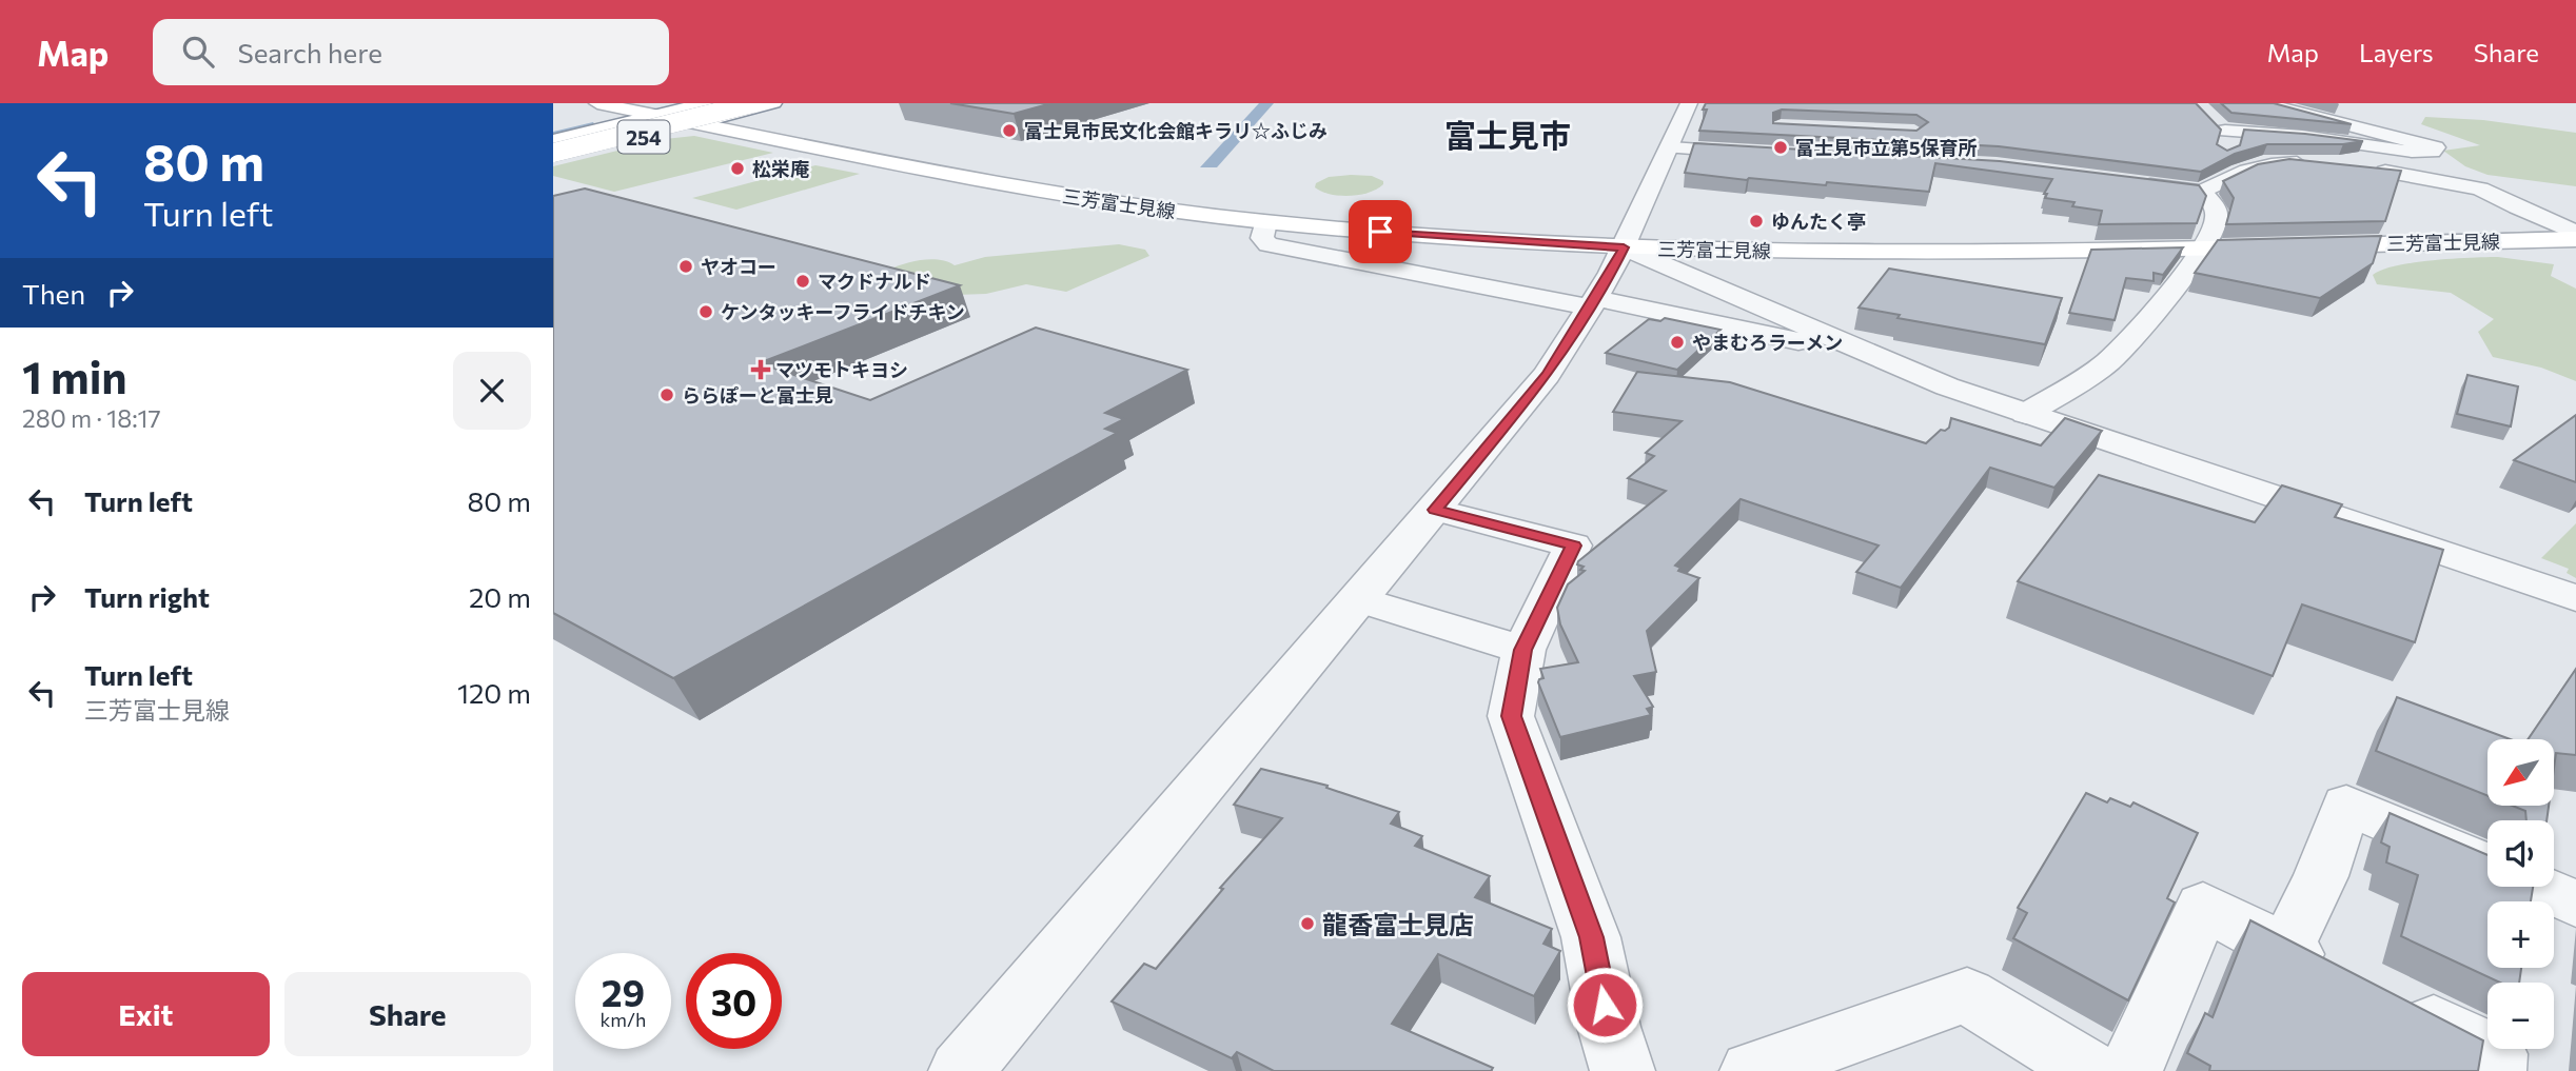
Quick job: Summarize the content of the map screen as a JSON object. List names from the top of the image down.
{
  "streets": {
    "main road": ["254", "三芳富士見線"]
  },
  "crossings": [
    ["254", "三芳富士見線"]
  ],
  "districts": ["富士見市"],
  "places": {
    "other": [
      "富士見市民文化会館キラリ☆ふじみ",
      "富士見市立第5保育所",
      "松栄庵",
      "ゆんたく亭",
      "ヤオコー",
      "マクドナルド",
      "ケンタッキーフライドチキン",
      "やまむろラーメン",
      "ららぽーと富士見",
      "龍香富士見店"
    ],
    "health": ["マツモトキヨシ"]
  },
  "north": "bottom left",
  "page": {
    "header": "Map",
    "search": "Search here",
    "nav": ["Map", "Layers", "Share"],
    "turn": ["80 m", "Turn left"],
    "then": "Then",
    "heading": ["1 min", "280 m · 18:17"],
    "list": [
      {
        "name": "Turn left",
        "value": "80 m"
      },
      {
        "name": "Turn right",
        "value": "20 m"
      },
      {
        "name": "Turn left",
        "note": "三芳富士見線",
        "value": "120 m"
      }
    ],
    "map_buttons": ["+", "−"],
    "speed": "29 km/h",
    "limit": "30",
    "buttons": ["Exit", "Share"]
  }
}
